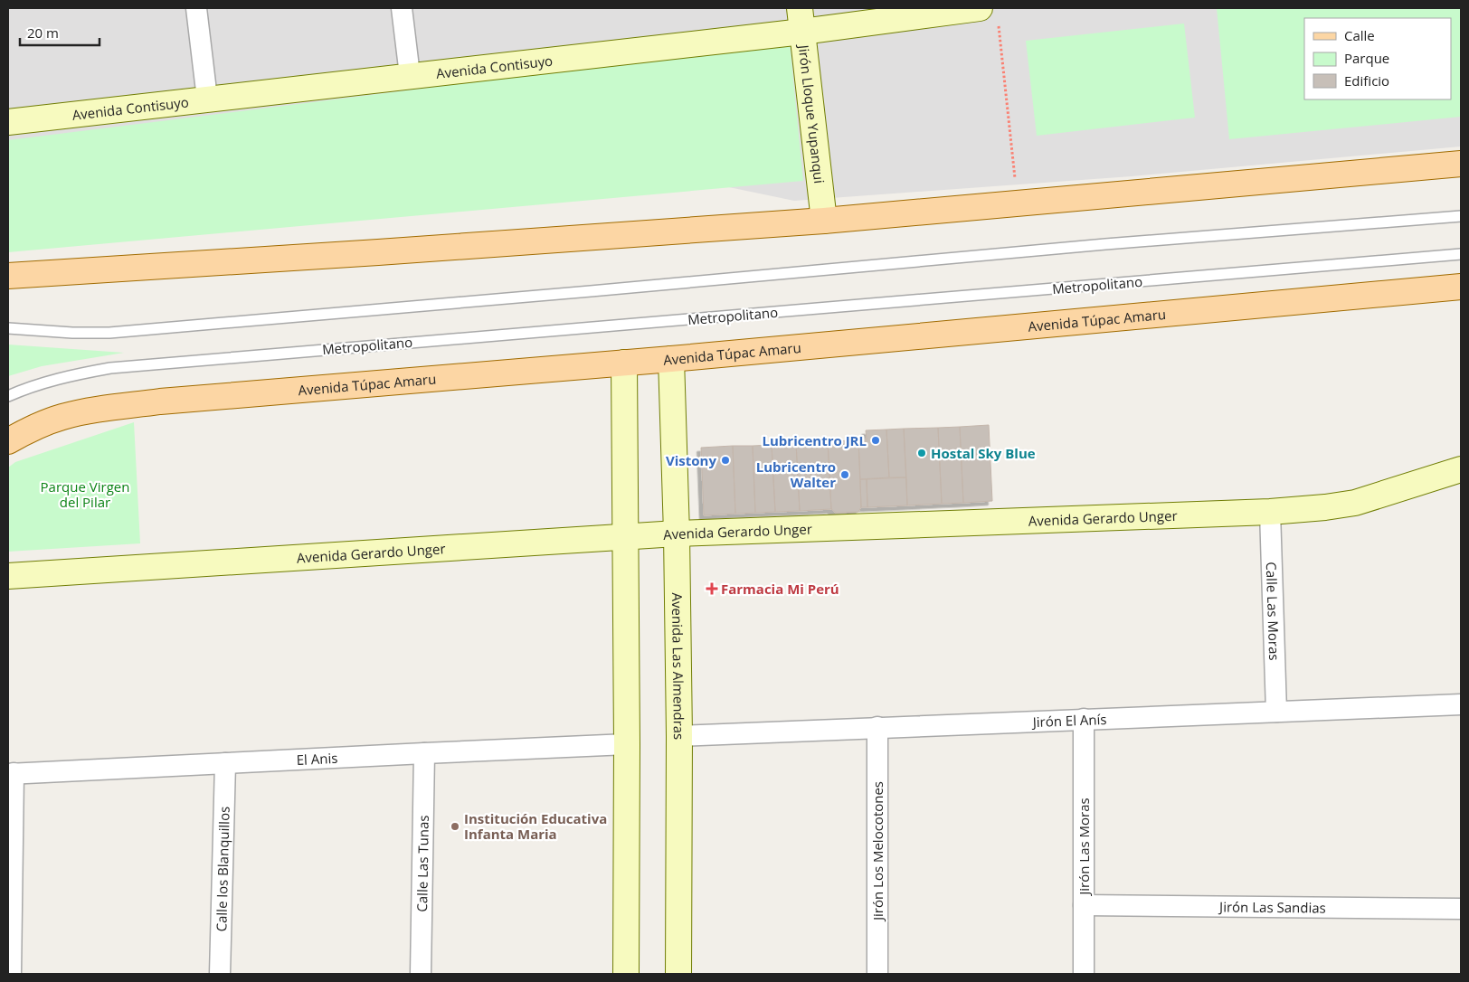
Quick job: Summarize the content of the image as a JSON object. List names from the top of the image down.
{
  "streets": {
    "main road": ["Avenida Túpac Amaru"],
    "street": [
      "Avenida Contisuyo",
      "Jirón Lloque Yupanqui",
      "Avenida Gerardo Unger",
      "Calle Las Moras",
      "Avenida Las Almendras",
      "Jirón El Anís",
      "El Anis",
      "Jirón Las Moras",
      "Jirón Los Melocotones",
      "Calle Las Tunas",
      "Calle los Blanquillos",
      "Jirón Las Sandias"
    ],
    "lane": ["Metropolitano"]
  },
  "crossings": [
    ["Avenida Contisuyo", "Jirón Lloque Yupanqui"],
    ["Avenida Túpac Amaru", "Avenida Las Almendras"],
    ["Avenida Gerardo Unger", "Calle Las Moras"],
    ["Avenida Gerardo Unger", "Avenida Las Almendras"],
    ["Calle Las Moras", "Jirón El Anís"],
    ["Avenida Las Almendras", "Jirón El Anís"],
    ["Jirón El Anís", "Jirón Las Moras"],
    ["Jirón El Anís", "Jirón Los Melocotones"],
    ["El Anis", "Calle Las Tunas"],
    ["El Anis", "Calle los Blanquillos"],
    ["Jirón Las Moras", "Jirón Las Sandias"]
  ],
  "parks": ["Parque Virgen del Pilar"],
  "places": {
    "other": [
      "Lubricentro JRL",
      "Hostal Sky Blue",
      "Vistony",
      "Lubricentro Walter",
      "Institución Educativa Infanta Maria"
    ],
    "health": ["Farmacia Mi Perú"]
  },
  "legend": ["Calle", "Parque", "Edificio"],
  "scale_bar": "20 m"
}
